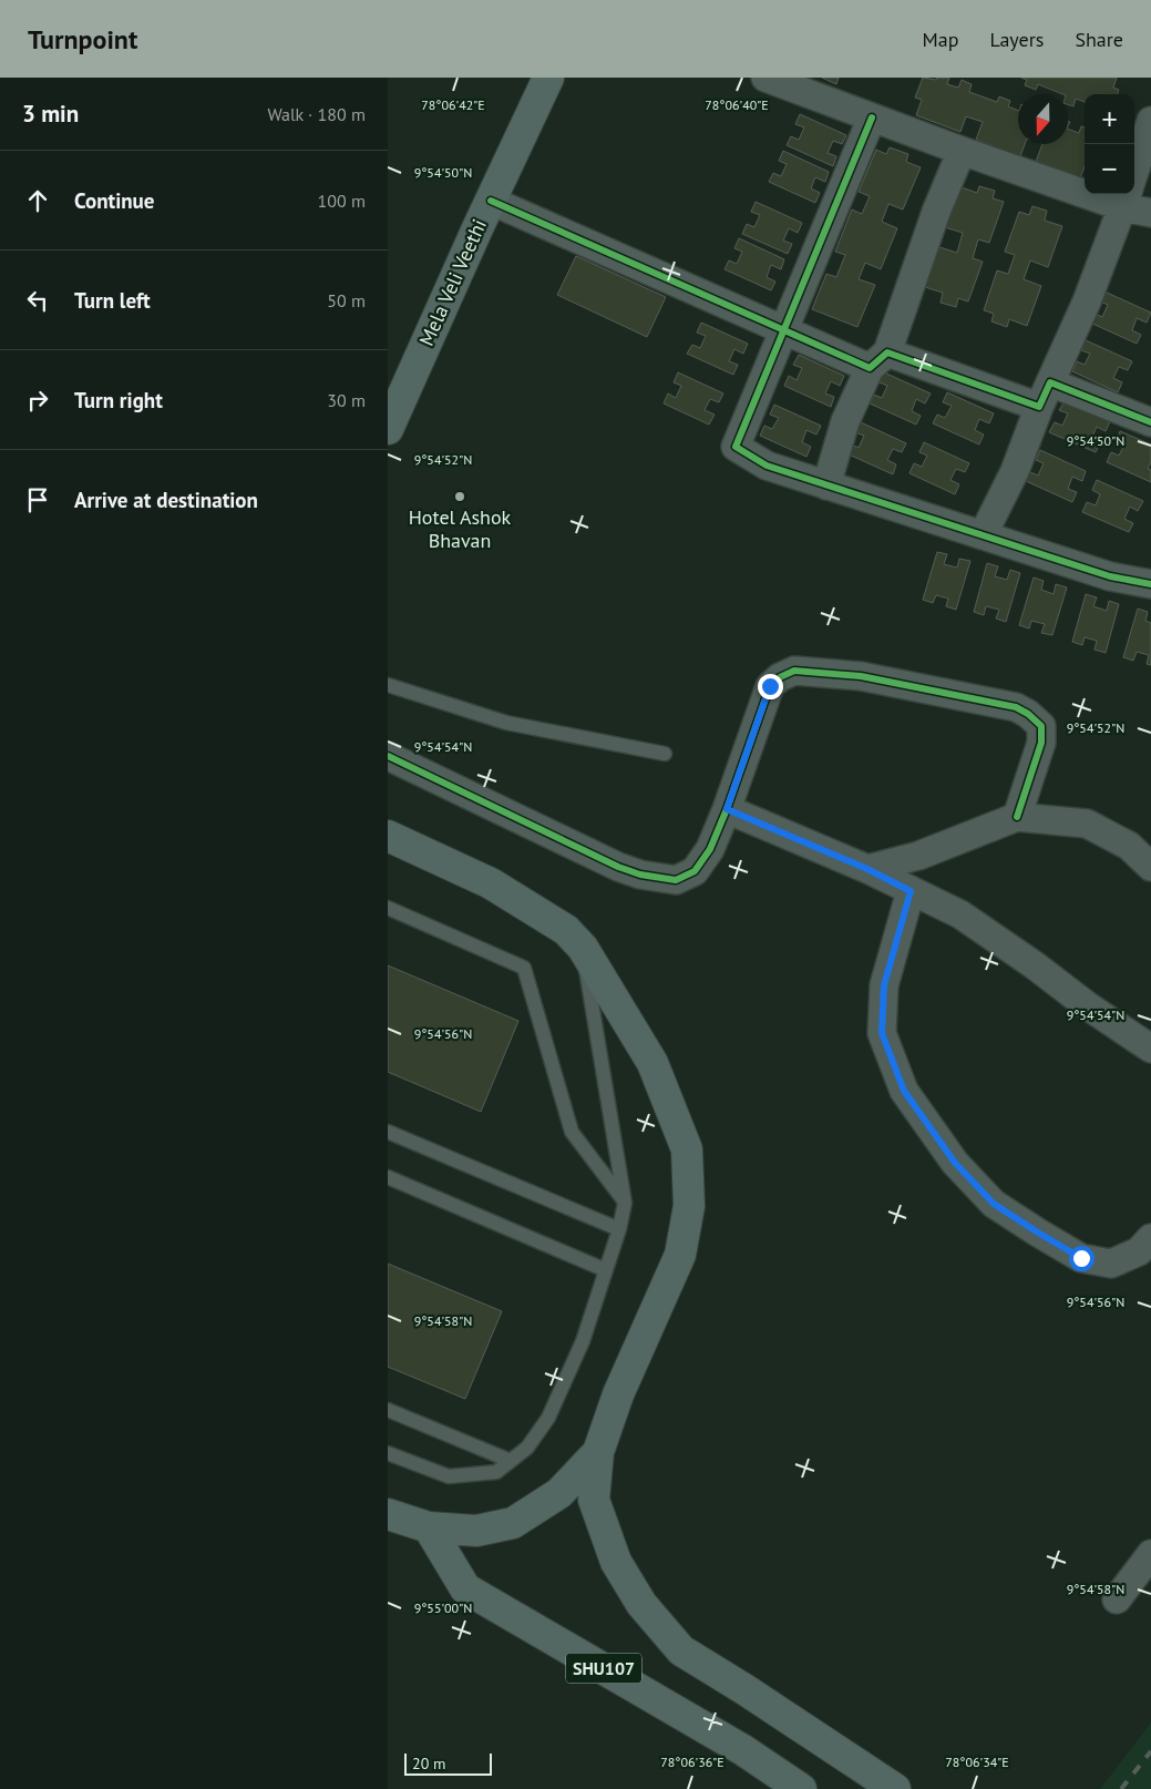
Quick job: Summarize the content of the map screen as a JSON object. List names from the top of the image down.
{
  "streets": {
    "main road": ["Mela Veli Veethi", "SHU107"]
  },
  "places": ["Hotel Ashok Bhavan"],
  "scale_bar": "20 m",
  "north": "bottom",
  "page": {
    "header": "Turnpoint",
    "nav": ["Map", "Layers", "Share"],
    "heading": ["3 min", "Walk · 180 m"],
    "map_buttons": ["+", "−"],
    "list": [
      ["Continue", "100 m"],
      ["Turn left", "50 m"],
      ["Turn right", "30 m"],
      "Arrive at destination"
    ],
    "scale": "20 m"
  },
  "coordinates": [
    "78°06'42\"E",
    "78°06'40\"E",
    "9°54'50\"N",
    "9°54'52\"N",
    "9°54'54\"N",
    "9°54'56\"N",
    "9°54'58\"N",
    "9°55'00\"N",
    "78°06'36\"E",
    "78°06'34\"E"
  ]
}
